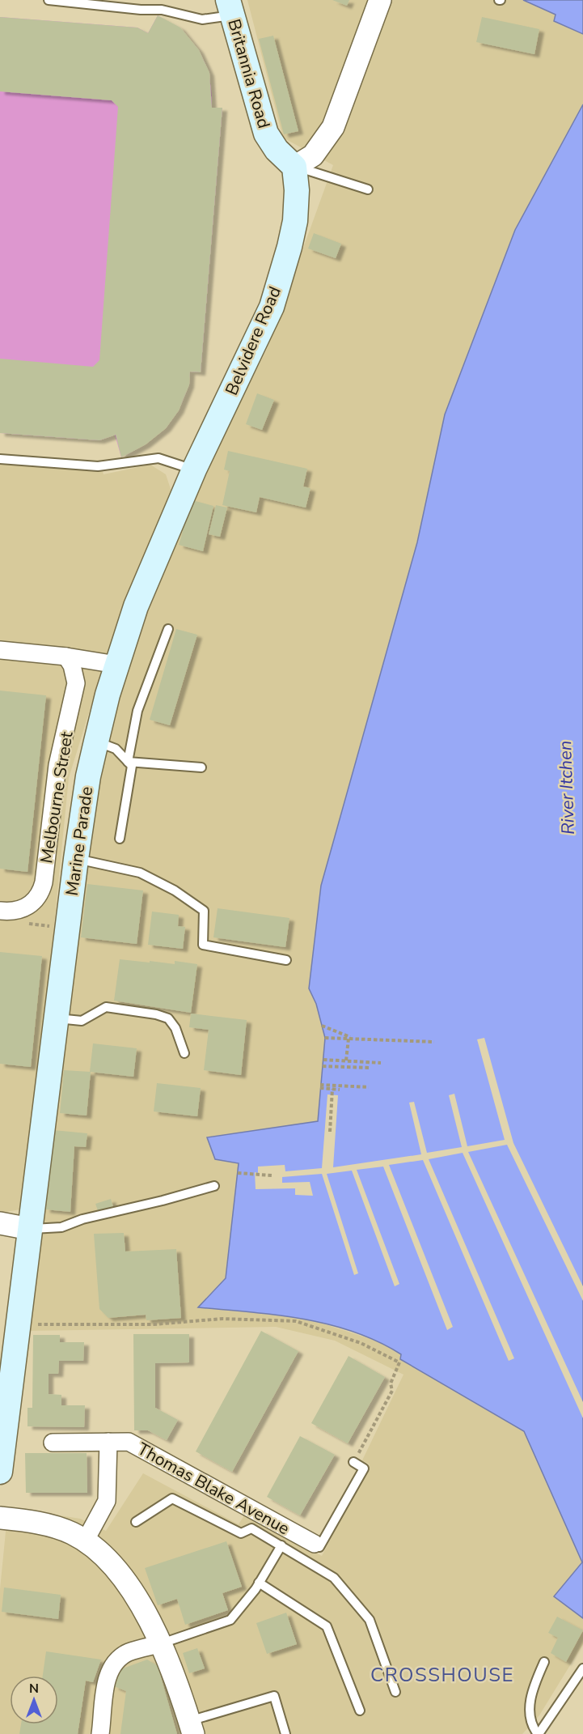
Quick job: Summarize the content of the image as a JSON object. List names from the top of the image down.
{
  "streets": {
    "main road": ["Britannia Road", "Belvidere Road", "Marine Parade"],
    "street": ["Melbourne Street", "Thomas Blake Avenue"]
  },
  "crossings": [
    ["Britannia Road", "Belvidere Road"],
    ["Belvidere Road", "Marine Parade"]
  ],
  "districts": ["CROSSHOUSE"],
  "water": ["River Itchen"],
  "north": "top"
}
